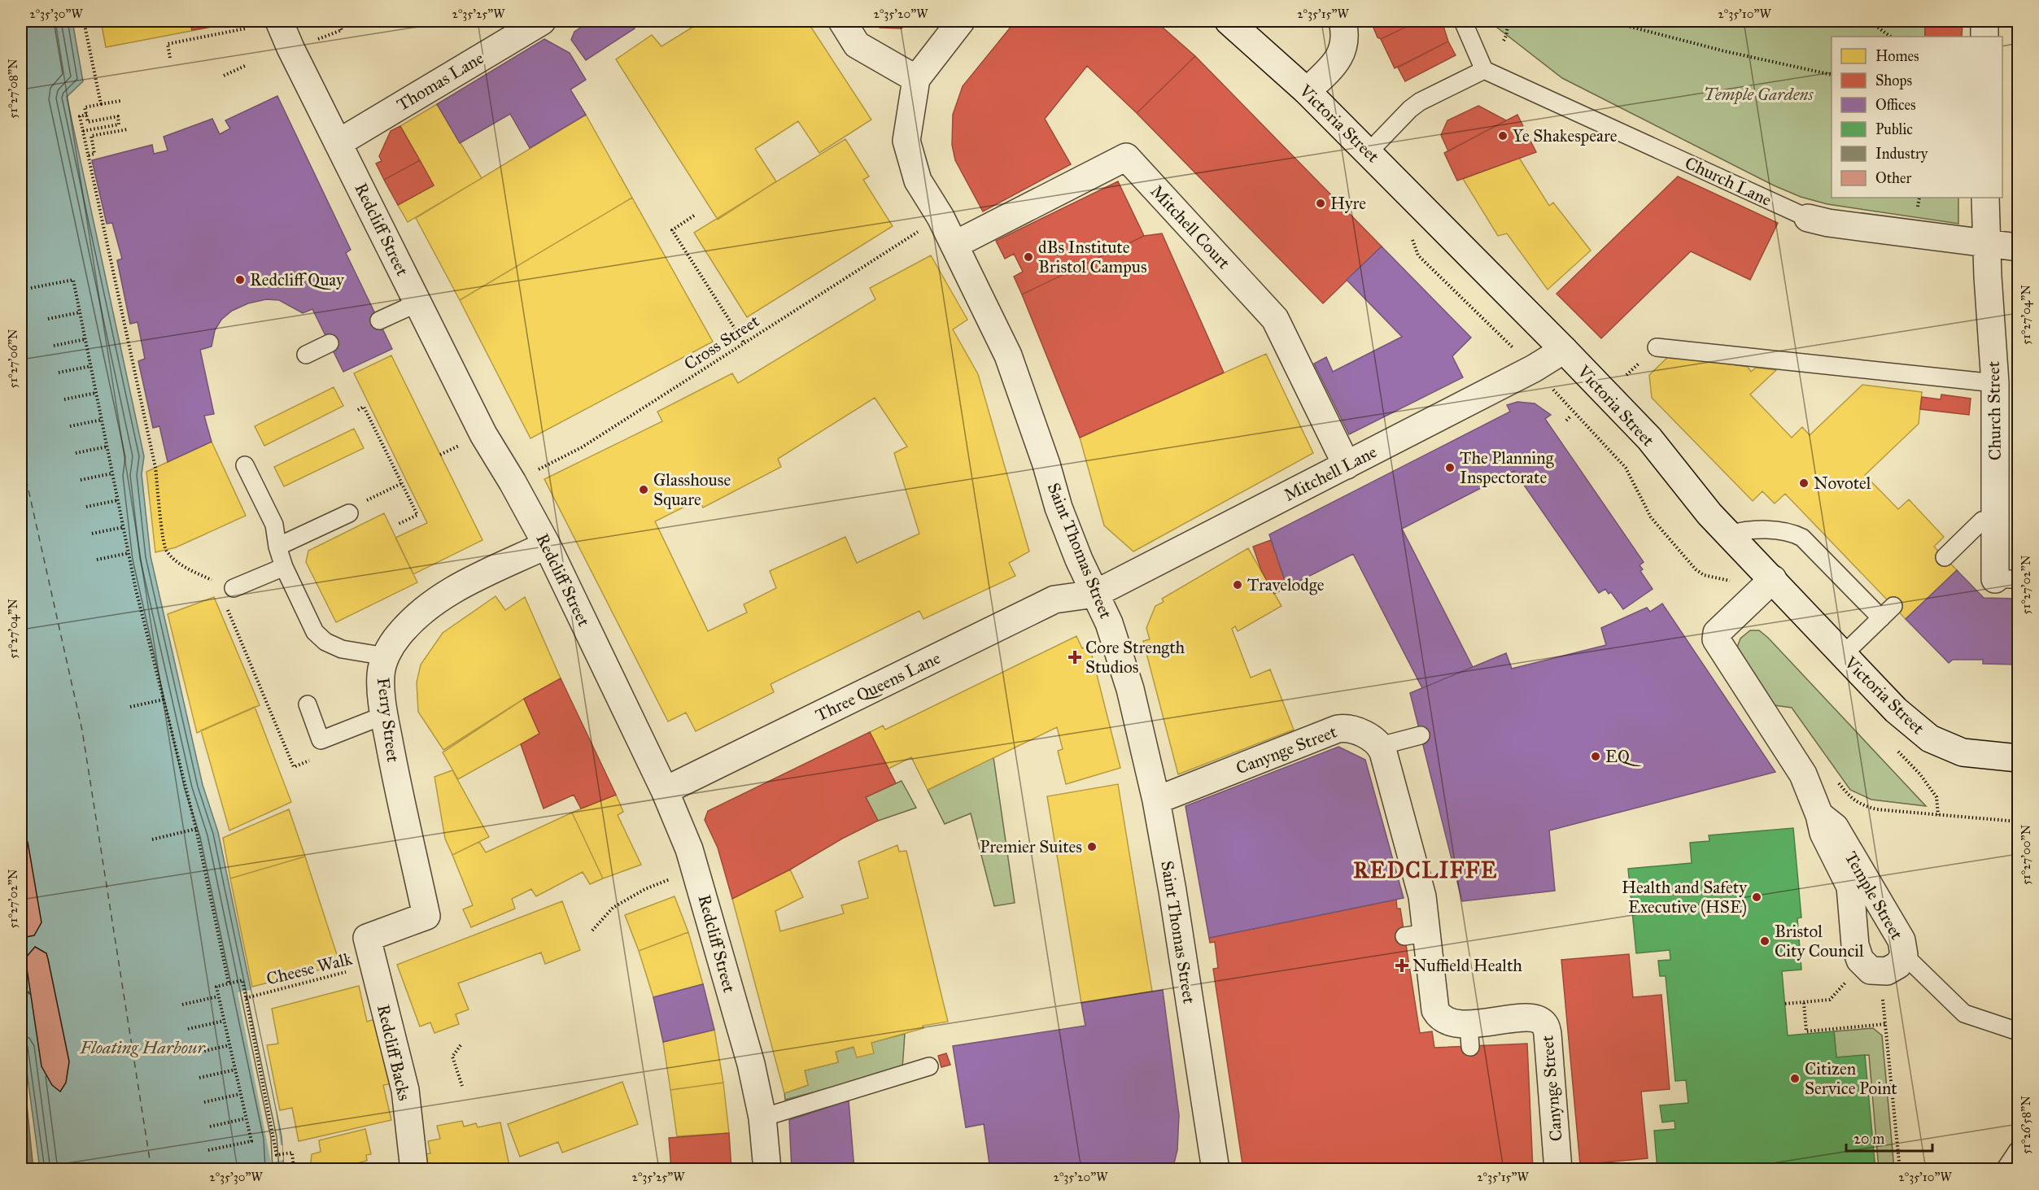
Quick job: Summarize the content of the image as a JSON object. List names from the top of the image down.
{
  "streets": {
    "street": [
      "Thomas Lane",
      "Victoria Street",
      "Church Lane",
      "Mitchell Court",
      "Redcliff Street",
      "Church Street",
      "Mitchell Lane",
      "Saint Thomas Street",
      "Three Queens Lane",
      "Ferry Street",
      "Canynge Street",
      "Temple Street",
      "Redcliff Backs"
    ],
    "path": ["Cross Street", "Cheese Walk"]
  },
  "crossings": [
    ["Thomas Lane", "Redcliff Street"],
    ["Victoria Street", "Mitchell Lane"],
    ["Victoria Street", "Temple Street"],
    ["Church Lane", "Church Street"],
    ["Mitchell Court", "Mitchell Lane"],
    ["Mitchell Court", "Saint Thomas Street"],
    ["Redcliff Street", "Cross Street"],
    ["Redcliff Street", "Three Queens Lane"],
    ["Redcliff Street", "Ferry Street"],
    ["Cross Street", "Saint Thomas Street"],
    ["Mitchell Lane", "Saint Thomas Street"],
    ["Mitchell Lane", "Three Queens Lane"],
    ["Saint Thomas Street", "Three Queens Lane"],
    ["Saint Thomas Street", "Canynge Street"],
    ["Ferry Street", "Redcliff Backs"],
    ["Cheese Walk", "Redcliff Backs"]
  ],
  "districts": ["REDCLIFFE"],
  "water": ["Floating Harbour"],
  "parks": ["Temple Gardens"],
  "places": {
    "other": [
      "Ye Shakespeare",
      "Hyre",
      "dBs Institute Bristol Campus",
      "Redcliff Quay",
      "The Planning Inspectorate",
      "Novotel",
      "Glasshouse Square",
      "Travelodge",
      "EQ",
      "Premier Suites",
      "Health and Safety Executive (HSE)",
      "Bristol City Council",
      "Citizen Service Point"
    ],
    "health": ["Core Strength Studios", "Nuffield Health"]
  },
  "legend": [
    "Homes",
    "Shops",
    "Offices",
    "Public",
    "Industry",
    "Other"
  ],
  "scale_bar": "20 m",
  "coordinates": [
    "2°35'30\"W",
    "2°35'25\"W",
    "2°35'20\"W",
    "2°35'15\"W",
    "2°35'10\"W",
    "51°27'08\"N",
    "51°27'04\"N",
    "51°27'06\"N",
    "51°27'02\"N",
    "51°27'00\"N",
    "51°26'58\"N"
  ]
}
